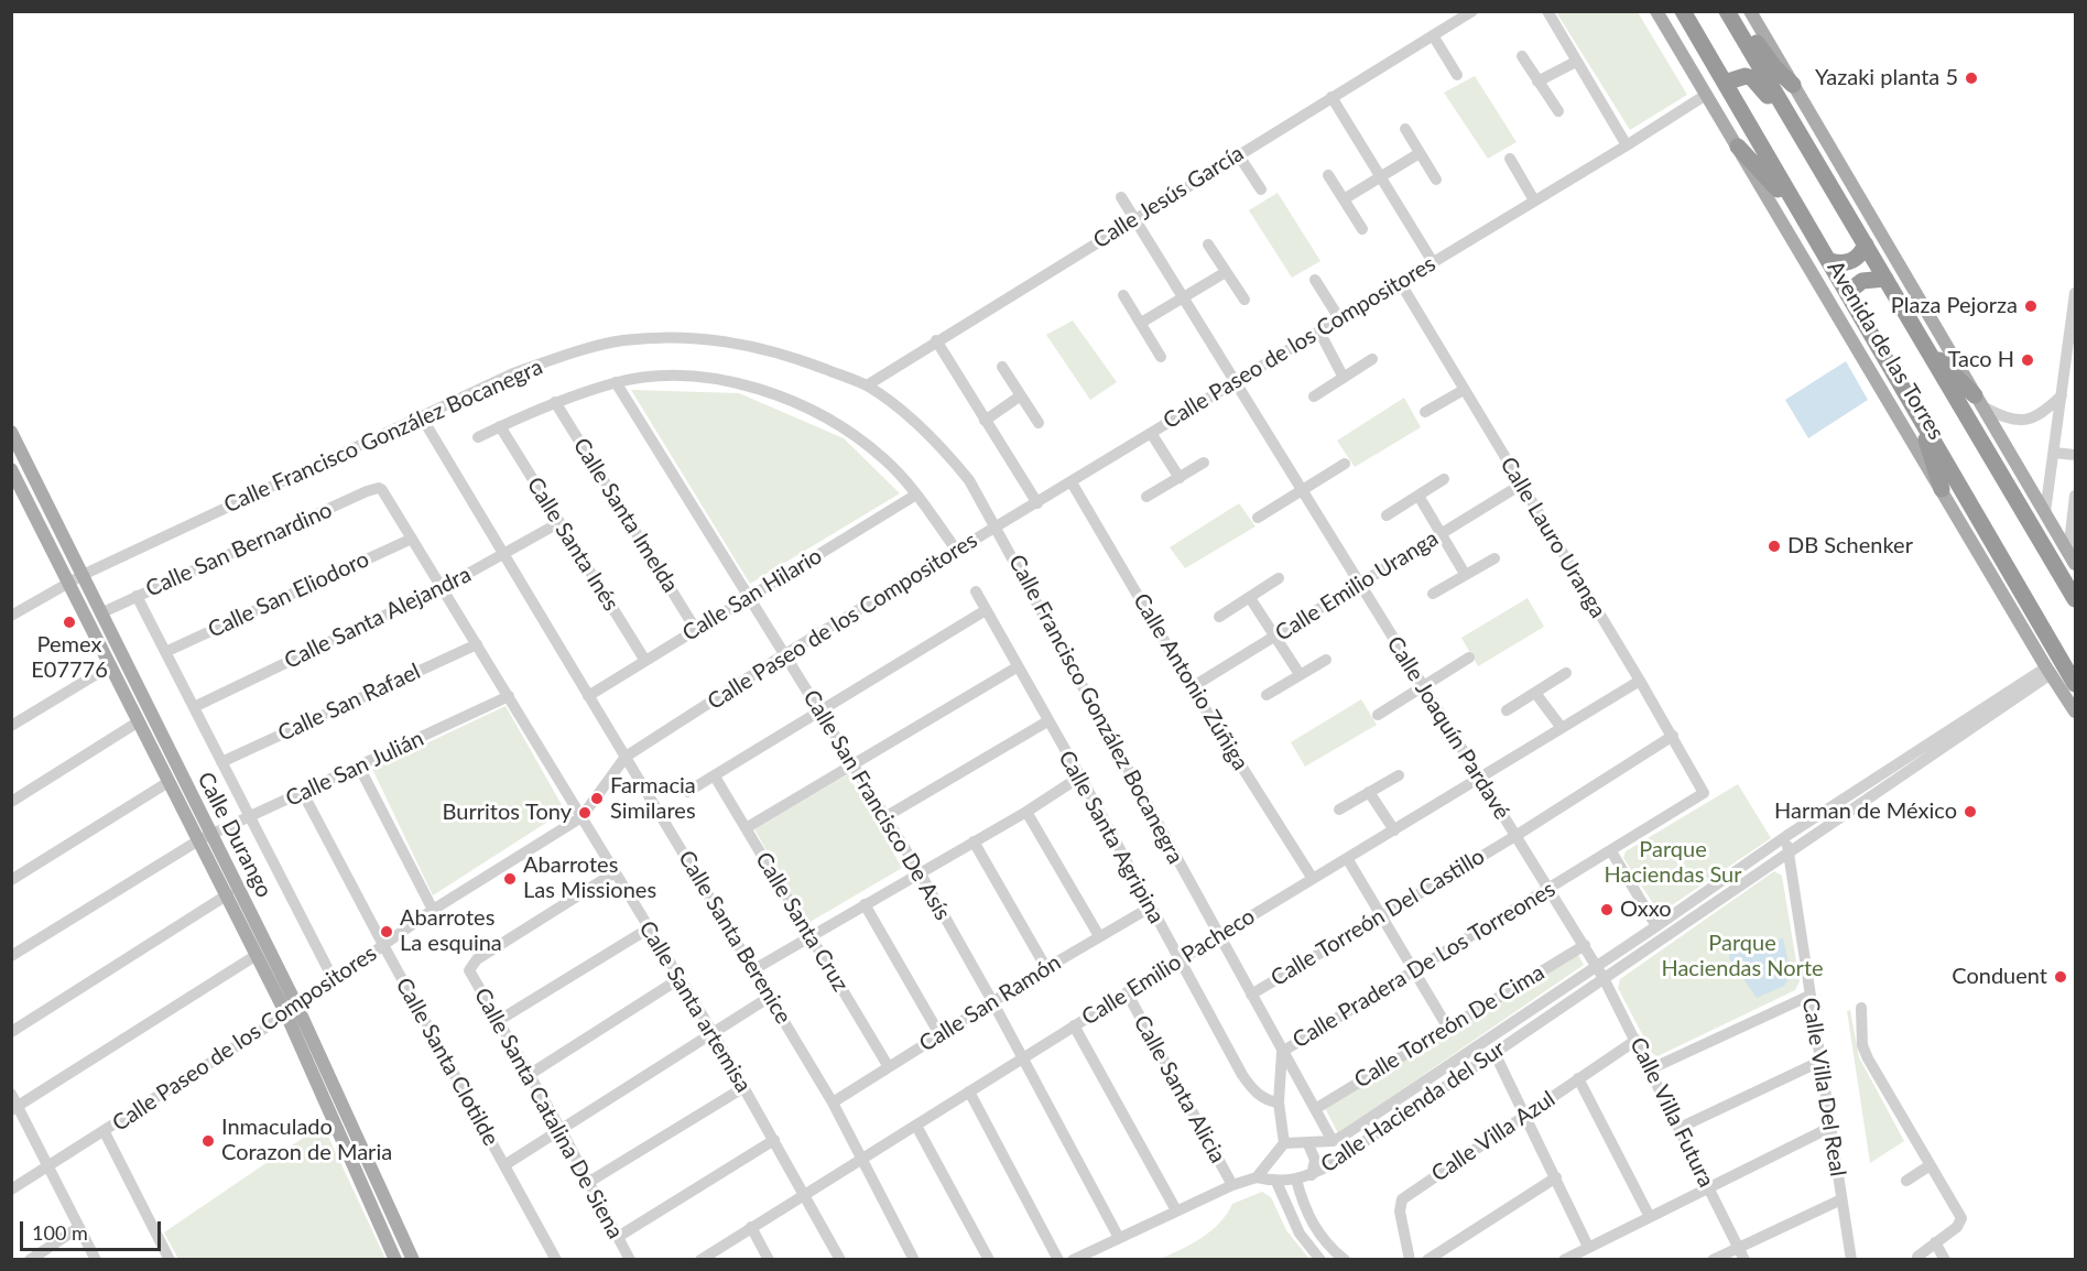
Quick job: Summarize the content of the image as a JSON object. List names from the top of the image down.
{
  "streets": {
    "highway": ["Avenida de las Torres"],
    "main road": ["Calle Durango"],
    "street": [
      "Calle Jesús García",
      "Calle Paseo de los Compositores",
      "Calle Francisco González Bocanegra",
      "Calle Santa Imelda",
      "Calle Lauro Uranga",
      "Calle Santa Inés",
      "Calle San Bernardino",
      "Calle Emilio Uranga",
      "Calle San Eliodoro",
      "Calle San Hilario",
      "Calle Santa Alejandra",
      "Calle Antonio Zúñiga",
      "Calle San Rafael",
      "Calle Joaquín Pardavé",
      "Calle San Julián",
      "Calle San Francisco De Asís",
      "Calle Santa Agripina",
      "Calle Torreón Del Castillo",
      "Calle Santa Cruz",
      "Calle Santa Berenice",
      "Calle Pradera De Los Torreones",
      "Calle Emilio Pacheco",
      "Calle San Ramón",
      "Calle Santa artemisa",
      "Calle Torreón De Cima",
      "Calle Santa Clotilde",
      "Calle Villa Del Real",
      "Calle Santa Alicia",
      "Calle Hacienda del Sur",
      "Calle Villa Futura",
      "Calle Santa Catalina De Siena",
      "Calle Villa Azul"
    ]
  },
  "crossings": [
    ["Calle Jesús García", "Calle Francisco González Bocanegra"],
    ["Calle Jesús García", "Calle Joaquín Pardavé"],
    ["Calle Paseo de los Compositores", "Avenida de las Torres"],
    ["Calle Paseo de los Compositores", "Calle Francisco González Bocanegra"],
    ["Calle Paseo de los Compositores", "Calle Lauro Uranga"],
    ["Calle Paseo de los Compositores", "Calle Antonio Zúñiga"],
    ["Calle Paseo de los Compositores", "Calle Joaquín Pardavé"],
    ["Calle Paseo de los Compositores", "Calle San Francisco De Asís"],
    ["Calle Paseo de los Compositores", "Calle Durango"],
    ["Calle Paseo de los Compositores", "Calle Santa Berenice"],
    ["Calle Paseo de los Compositores", "Calle Santa artemisa"],
    ["Calle Paseo de los Compositores", "Calle Santa Clotilde"],
    ["Avenida de las Torres", "Calle Hacienda del Sur"],
    ["Calle Francisco González Bocanegra", "Calle Durango"],
    ["Calle Francisco González Bocanegra", "Calle Torreón Del Castillo"],
    ["Calle Francisco González Bocanegra", "Calle Santa Berenice"],
    ["Calle Francisco González Bocanegra", "Calle Pradera De Los Torreones"],
    ["Calle Francisco González Bocanegra", "Calle Emilio Pacheco"],
    ["Calle Francisco González Bocanegra", "Calle Torreón De Cima"],
    ["Calle Francisco González Bocanegra", "Calle Hacienda del Sur"],
    ["Calle Santa Imelda", "Calle San Hilario"],
    ["Calle Lauro Uranga", "Calle Emilio Uranga"],
    ["Calle Lauro Uranga", "Calle Torreón Del Castillo"],
    ["Calle Lauro Uranga", "Calle Pradera De Los Torreones"],
    ["Calle Lauro Uranga", "Calle Emilio Pacheco"],
    ["Calle Santa Inés", "Calle San Hilario"],
    ["Calle Santa Inés", "Calle Santa Alejandra"],
    ["Calle San Bernardino", "Calle Durango"],
    ["Calle San Bernardino", "Calle Santa artemisa"],
    ["Calle Emilio Uranga", "Calle Antonio Zúñiga"],
    ["Calle Emilio Uranga", "Calle Joaquín Pardavé"],
    ["Calle San Eliodoro", "Calle Santa artemisa"],
    ["Calle San Hilario", "Calle San Francisco De Asís"],
    ["Calle San Hilario", "Calle Santa Berenice"],
    ["Calle Santa Alejandra", "Calle Santa Berenice"],
    ["Calle Santa Alejandra", "Calle Santa artemisa"],
    ["Calle Antonio Zúñiga", "Calle Emilio Pacheco"],
    ["Calle San Rafael", "Calle Santa artemisa"],
    ["Calle Joaquín Pardavé", "Calle Torreón Del Castillo"],
    ["Calle Joaquín Pardavé", "Calle Pradera De Los Torreones"],
    ["Calle Joaquín Pardavé", "Calle Emilio Pacheco"],
    ["Calle Joaquín Pardavé", "Calle Torreón De Cima"],
    ["Calle Joaquín Pardavé", "Calle Hacienda del Sur"],
    ["Calle Joaquín Pardavé", "Calle Villa Futura"],
    ["Calle San Julián", "Calle Durango"],
    ["Calle San Julián", "Calle Santa artemisa"],
    ["Calle San Julián", "Calle Santa Clotilde"],
    ["Calle San Francisco De Asís", "Calle Emilio Pacheco"],
    ["Calle San Francisco De Asís", "Calle San Ramón"],
    ["Calle Santa Agripina", "Calle Pradera De Los Torreones"],
    ["Calle Santa Agripina", "Calle Emilio Pacheco"],
    ["Calle Santa Agripina", "Calle San Ramón"],
    ["Calle Santa Cruz", "Calle San Ramón"],
    ["Calle Santa Berenice", "Calle Emilio Pacheco"],
    ["Calle Santa Berenice", "Calle San Ramón"],
    ["Calle Pradera De Los Torreones", "Calle Hacienda del Sur"],
    ["Calle Emilio Pacheco", "Calle Santa artemisa"],
    ["Calle Emilio Pacheco", "Calle Santa Alicia"],
    ["Calle Santa artemisa", "Calle Santa Catalina De Siena"],
    ["Calle Villa Del Real", "Calle Hacienda del Sur"],
    ["Calle Hacienda del Sur", "Calle Villa Futura"],
    ["Calle Villa Futura", "Calle Villa Azul"]
  ],
  "parks": ["Parque Haciendas Sur", "Parque Haciendas Norte"],
  "places": [
    "Yazaki planta 5",
    "Plaza Pejorza",
    "Taco H",
    "DB Schenker",
    "Pemex E07776",
    "Farmacia Similares",
    "Harman de México",
    "Burritos Tony",
    "Abarrotes Las Missiones",
    "Oxxo",
    "Abarrotes La esquina",
    "Conduent",
    "Inmaculado Corazon de Maria"
  ],
  "scale_bar": "100 m"
}
